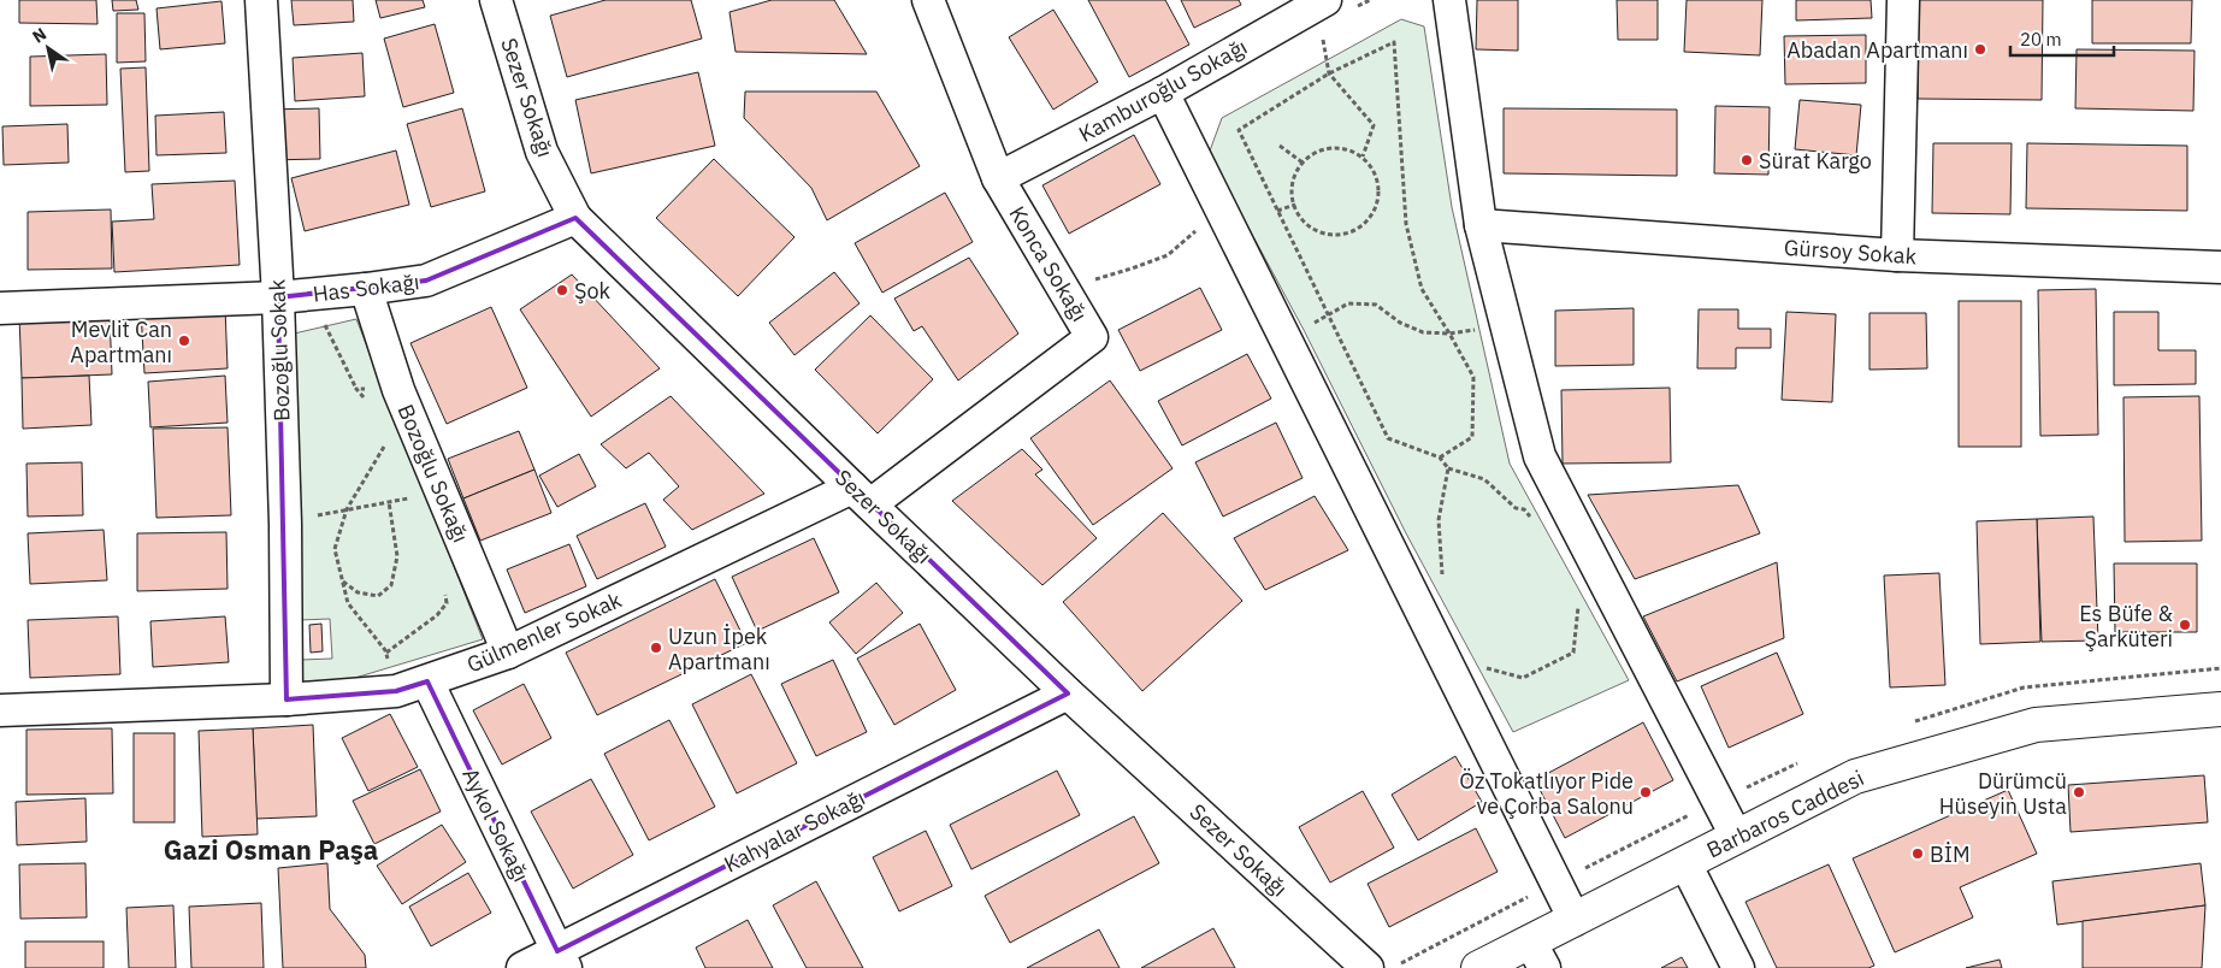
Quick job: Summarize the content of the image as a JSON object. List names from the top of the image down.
{
  "streets": {
    "street": [
      "Kamburoğlu Sokağı",
      "Sezer Sokağı",
      "Gürsoy Sokak",
      "Konca Sokağı",
      "Has Sokağı",
      "Bozoğlu Sokak",
      "Bozoğlu Sokağı",
      "Gülmenler Sokak",
      "Barbaros Caddesi",
      "Aykol Sokağı",
      "Kahyalar Sokağı"
    ]
  },
  "crossings": [
    ["Kamburoğlu Sokağı", "Konca Sokağı"],
    ["Sezer Sokağı", "Konca Sokağı"],
    ["Sezer Sokağı", "Has Sokağı"],
    ["Sezer Sokağı", "Gülmenler Sokak"],
    ["Sezer Sokağı", "Kahyalar Sokağı"],
    ["Konca Sokağı", "Gülmenler Sokak"],
    ["Has Sokağı", "Bozoğlu Sokak"],
    ["Has Sokağı", "Bozoğlu Sokağı"],
    ["Bozoğlu Sokak", "Gülmenler Sokak"],
    ["Bozoğlu Sokağı", "Gülmenler Sokak"],
    ["Gülmenler Sokak", "Aykol Sokağı"],
    ["Aykol Sokağı", "Kahyalar Sokağı"]
  ],
  "districts": ["Gazi Osman Paşa"],
  "places": [
    "Abadan Apartmanı",
    "Sürat Kargo",
    "Şok",
    "Mevlit Can Apartmanı",
    "Es Büfe & Şarküteri",
    "Uzun İpek Apartmanı",
    "Öz Tokatlıyor Pide ve Çorba Salonu",
    "Dürümcü Hüseyin Usta",
    "BİM"
  ],
  "scale_bar": "20 m",
  "north": "top left"
}
